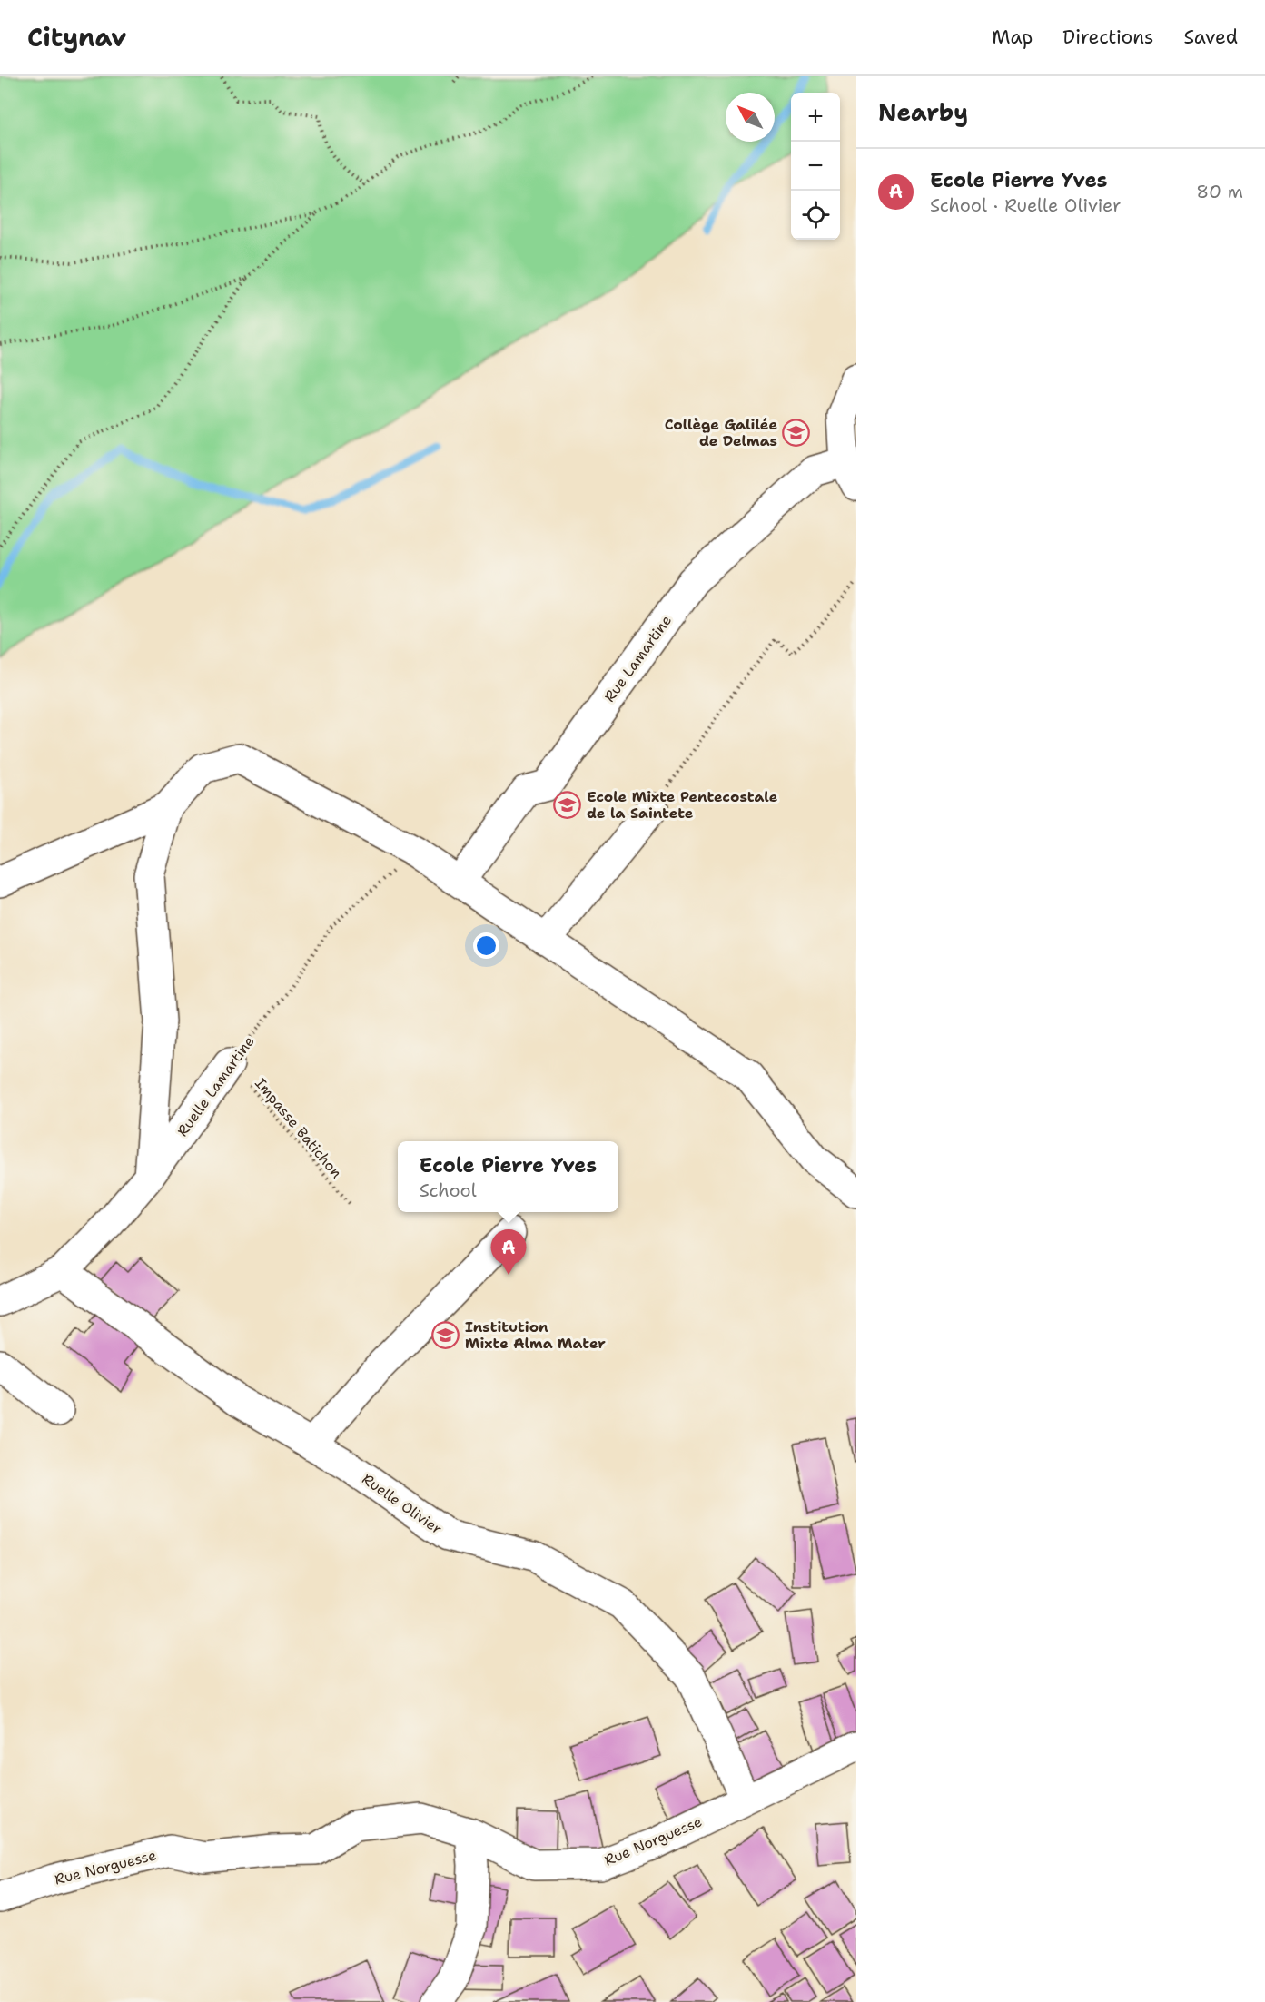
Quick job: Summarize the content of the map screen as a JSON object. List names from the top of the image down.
{
  "streets": {
    "street": [
      "Rue Lamartine",
      "Ruelle Lamartine",
      "Ruelle Olivier",
      "Rue Norguesse"
    ],
    "path": ["Impasse Batichon"]
  },
  "crossings": [
    ["Ruelle Lamartine", "Impasse Batichon"],
    ["Ruelle Lamartine", "Ruelle Olivier"],
    ["Ruelle Olivier", "Rue Norguesse"]
  ],
  "places": {
    "school or university": ["Collège Galilée de Delmas", "Ecole Mixte Pentecostale de la Saintete", "Institution Mixte Alma Mater"]
  },
  "north": "top left",
  "page": {
    "header": "Citynav",
    "nav": ["Map", "Directions", "Saved"],
    "heading": "Nearby",
    "map_buttons": ["+", "−"],
    "list": [
      {
        "mark": "A",
        "name": "Ecole Pierre Yves",
        "note": "School · Ruelle Olivier",
        "value": "80 m"
      }
    ],
    "popup": ["Ecole Pierre Yves", "School"],
    "pins": "A"
  }
}
